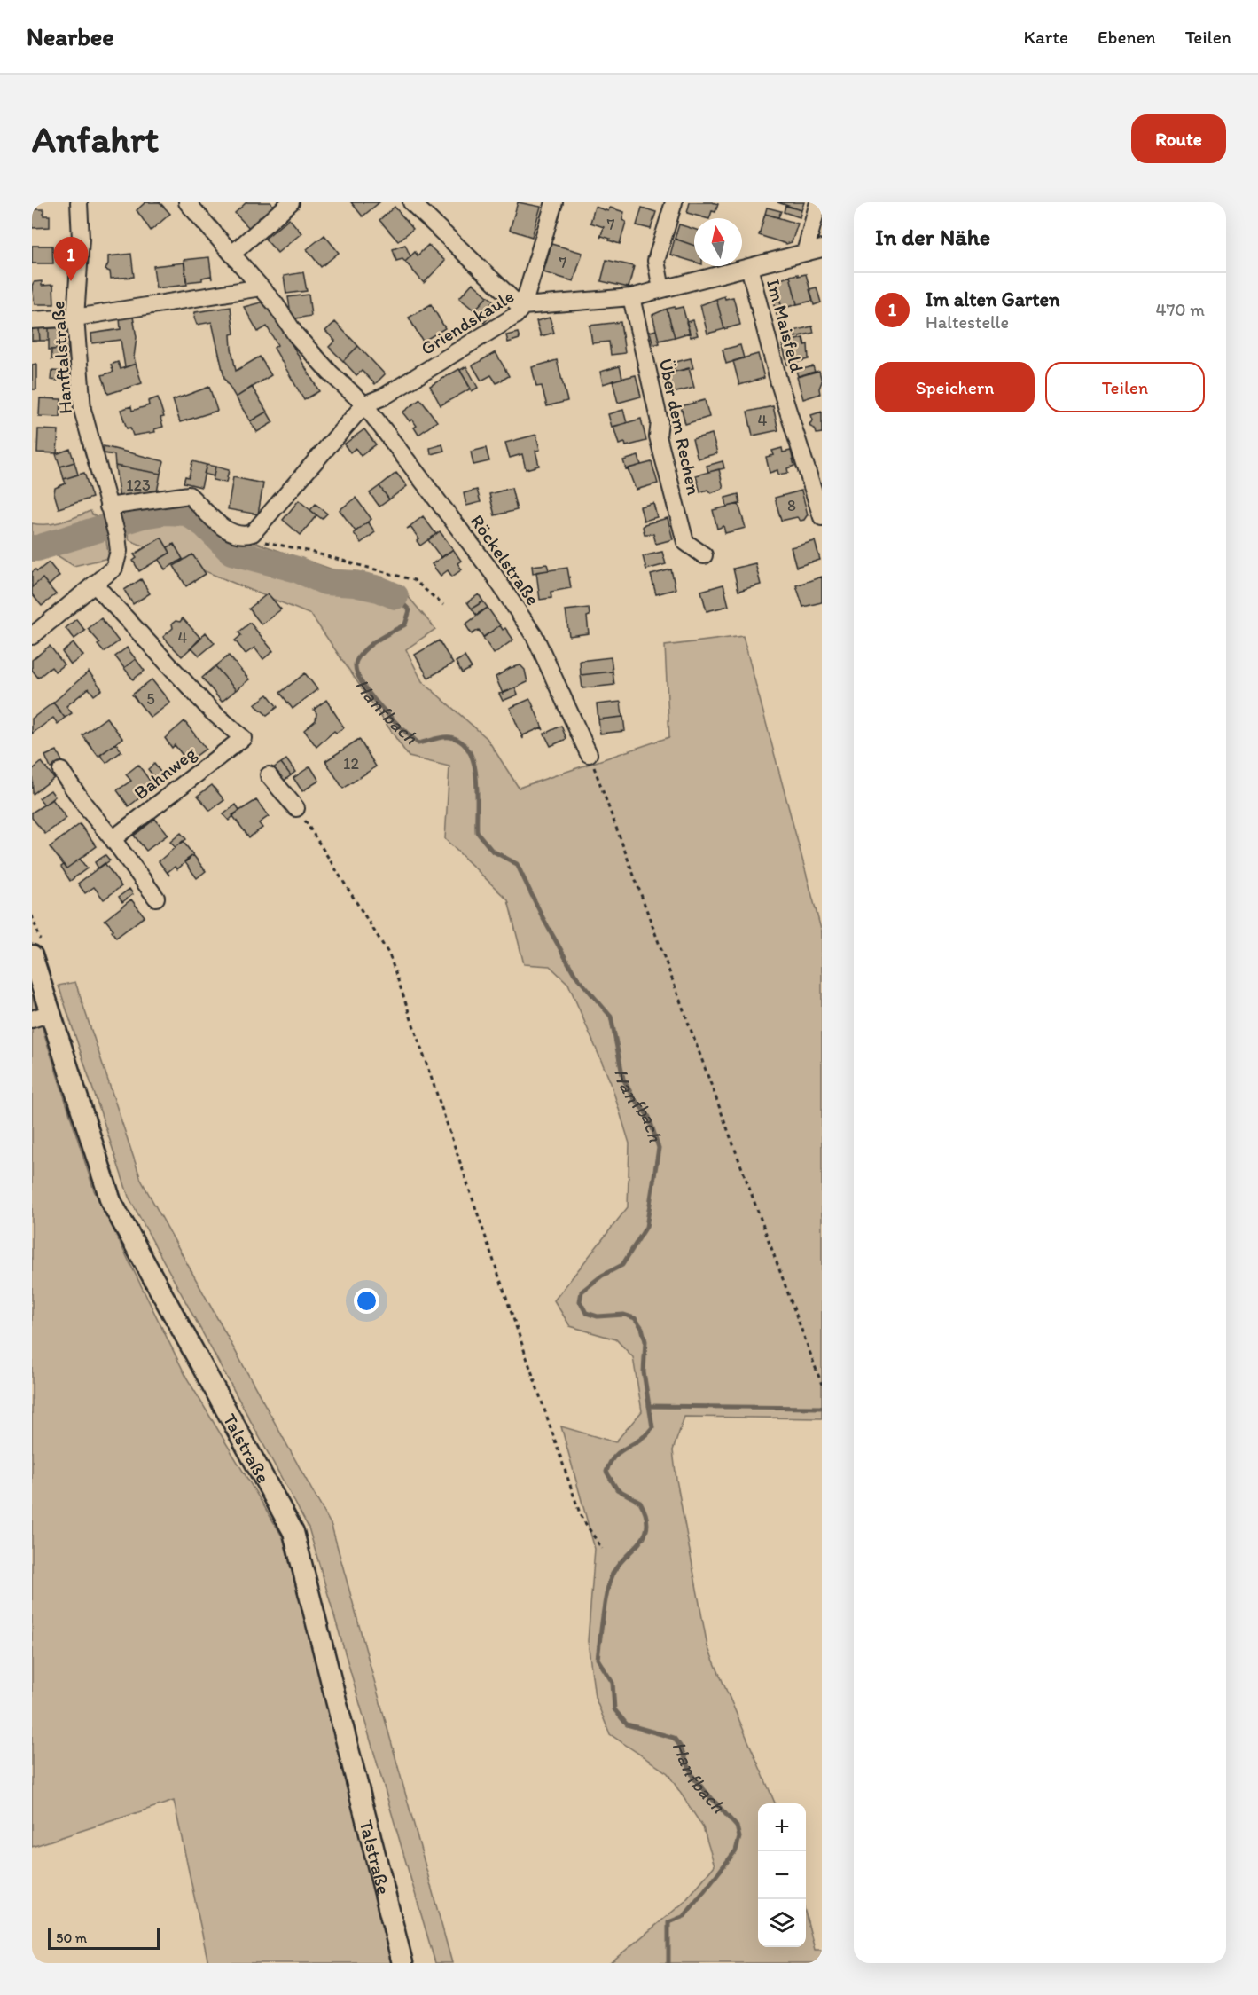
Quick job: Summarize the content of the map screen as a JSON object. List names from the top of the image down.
{
  "streets": {
    "main road": ["Talstraße"],
    "street": [
      "Griendskaule",
      "Im Maisfeld",
      "Hanftalstraße",
      "Über dem Rechen",
      "Röckelstraße",
      "Bahnweg"
    ]
  },
  "crossings": [
    ["Griendskaule", "Im Maisfeld"],
    ["Griendskaule", "Über dem Rechen"],
    ["Griendskaule", "Röckelstraße"],
    ["Hanftalstraße", "Bahnweg"]
  ],
  "water": ["Hanfbach"],
  "house_numbers": [
    "7",
    "7",
    "4",
    "123",
    "8",
    "4",
    "5",
    "12"
  ],
  "scale_bar": "50 m",
  "north": "top",
  "page": {
    "header": "Nearbee",
    "nav": ["Karte", "Ebenen", "Teilen"],
    "buttons": [
      "Route",
      ["Speichern", "Teilen"]
    ],
    "title": "Anfahrt",
    "heading": "In der Nähe",
    "pins": "1",
    "list": [
      {
        "mark": "1",
        "name": "Im alten Garten",
        "note": "Haltestelle",
        "value": "470 m"
      }
    ],
    "map_buttons": ["+", "−"],
    "scale": "50 m"
  }
}
